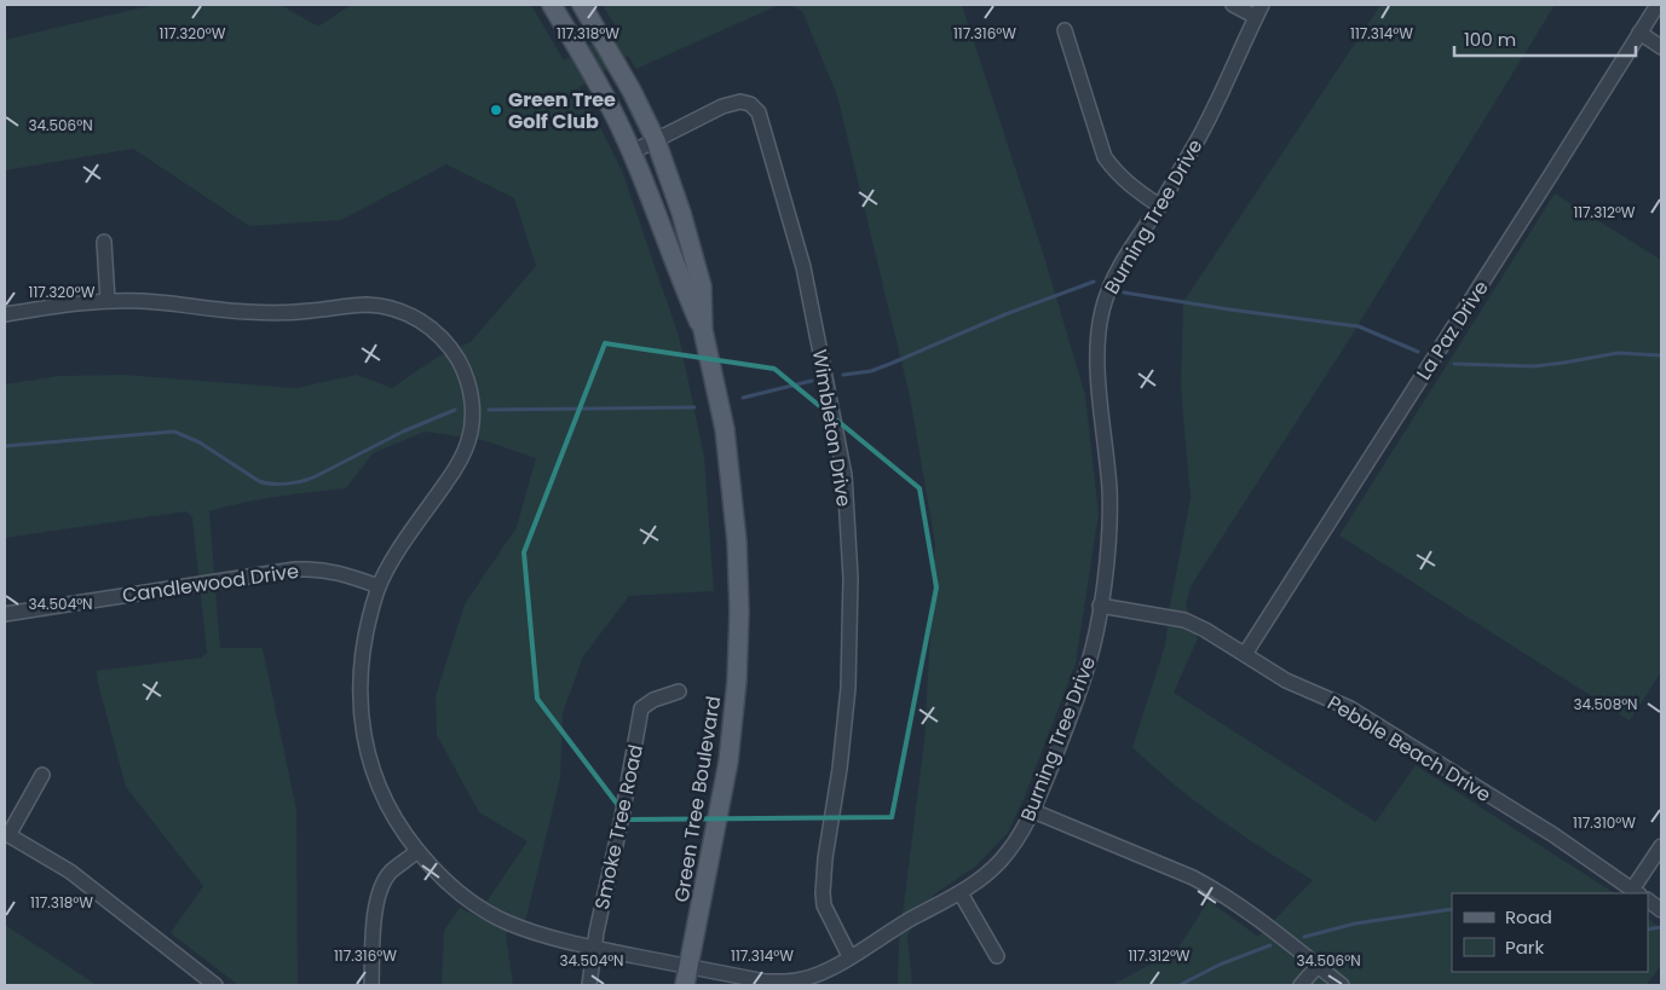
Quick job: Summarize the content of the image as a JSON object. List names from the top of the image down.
{
  "streets": {
    "main road": ["Green Tree Boulevard"],
    "street": [
      "Burning Tree Drive",
      "La Paz Drive",
      "Wimbleton Drive",
      "Candlewood Drive",
      "Pebble Beach Drive",
      "Smoke Tree Road"
    ]
  },
  "crossings": [
    ["Burning Tree Drive", "Wimbleton Drive"],
    ["Burning Tree Drive", "Candlewood Drive"],
    ["Burning Tree Drive", "Pebble Beach Drive"],
    ["Burning Tree Drive", "Green Tree Boulevard"],
    ["Burning Tree Drive", "Smoke Tree Road"],
    ["La Paz Drive", "Pebble Beach Drive"],
    ["Wimbleton Drive", "Green Tree Boulevard"]
  ],
  "places": ["Green Tree Golf Club"],
  "legend": ["Road", "Park"],
  "scale_bar": "100 m",
  "coordinates": [
    "117.320°W",
    "117.316°W",
    "117.314°W",
    "117.318°W",
    "34.506°N",
    "117.312°W",
    "34.504°N",
    "34.508°N",
    "117.310°W"
  ]
}
